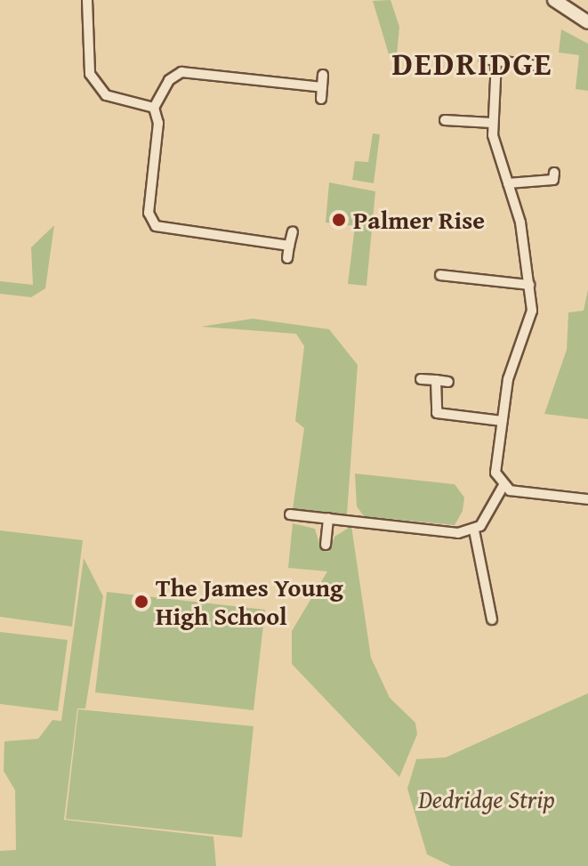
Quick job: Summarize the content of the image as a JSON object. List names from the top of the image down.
{
  "districts": ["DEDRIDGE"],
  "parks": ["Dedridge Strip"],
  "places": ["Palmer Rise", "The James Young High School"]
}
